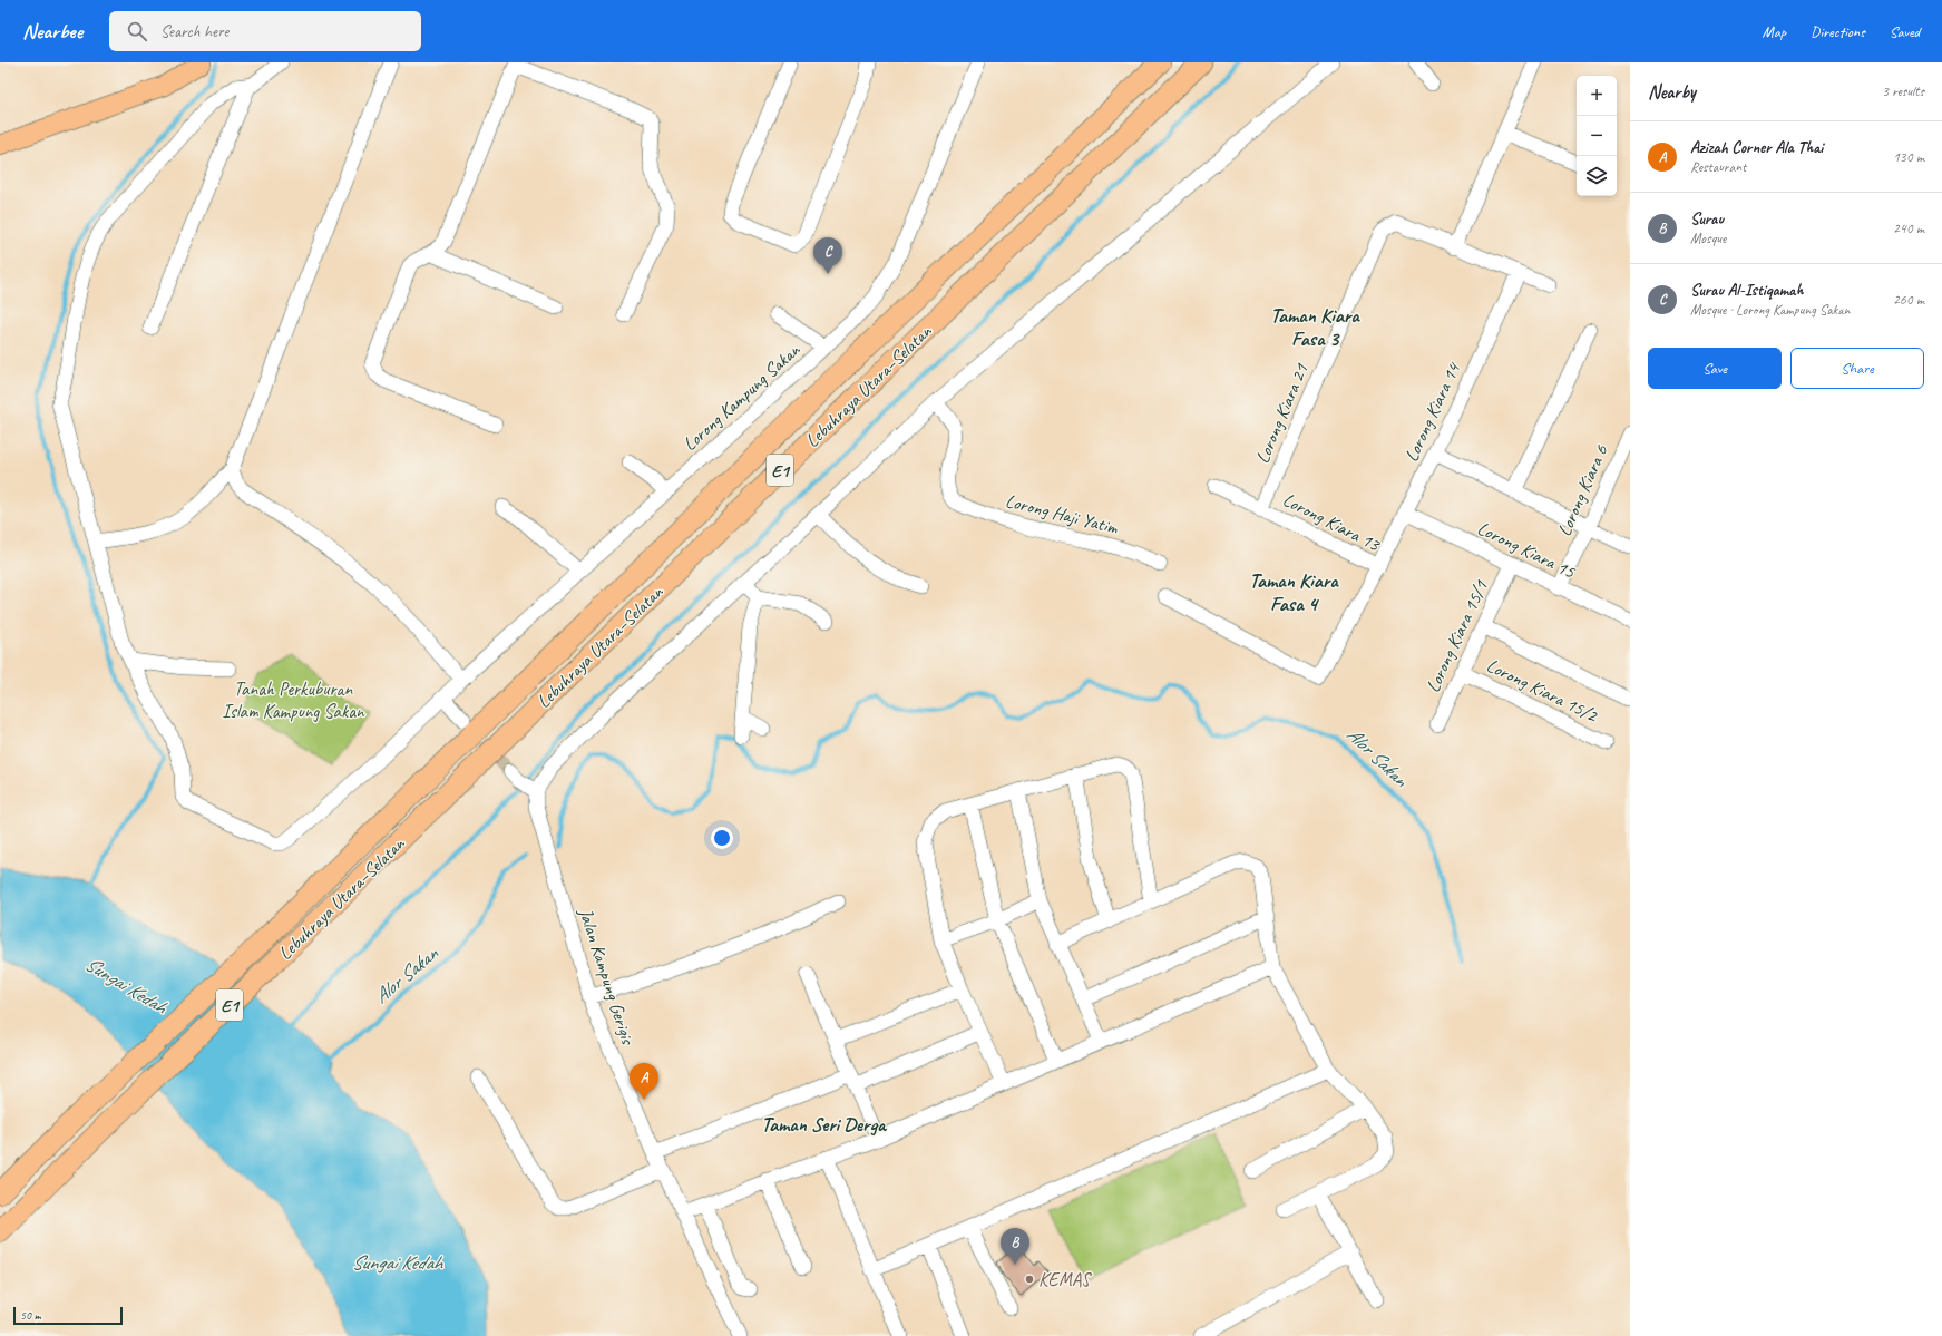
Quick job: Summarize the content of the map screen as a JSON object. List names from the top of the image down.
{
  "streets": {
    "highway": ["Lebuhraya Utara–Selatan", "E1"],
    "street": [
      "Lorong Kampung Sakan",
      "Lorong Kiara 14",
      "Lorong Kiara 21",
      "Lorong Kiara 6",
      "Lorong Haji Yatim",
      "Lorong Kiara 13",
      "Lorong Kiara 15",
      "Lorong Kiara 15/1",
      "Lorong Kiara 15/2",
      "Jalan Kampung Gerigis"
    ]
  },
  "crossings": [
    ["Lorong Kiara 14", "Lorong Kiara 13"],
    ["Lorong Kiara 14", "Lorong Kiara 15"],
    ["Lorong Kiara 21", "Lorong Kiara 13"],
    ["Lorong Kiara 6", "Lorong Kiara 15"],
    ["Lorong Kiara 15", "Lorong Kiara 15/1"],
    ["Lorong Kiara 15/1", "Lorong Kiara 15/2"]
  ],
  "districts": ["Taman Kiara Fasa 3", "Taman Kiara Fasa 4", "Taman Seri Derga"],
  "water": ["Alor Sakan", "Sungai Kedah"],
  "parks": ["Tanah Perkuburan Islam Kampung Sakan"],
  "places": ["KEMAS"],
  "scale_bar": "50 m",
  "page": {
    "header": "Nearbee",
    "search": "Search here",
    "nav": ["Map", "Directions", "Saved"],
    "heading": ["Nearby", "3 results"],
    "map_buttons": ["+", "−"],
    "list": [
      {
        "mark": "A",
        "name": "Azizah Corner Ala Thai",
        "note": "Restaurant",
        "value": "130 m"
      },
      {
        "mark": "B",
        "name": "Surau",
        "note": "Mosque",
        "value": "240 m"
      },
      {
        "mark": "C",
        "name": "Surau Al-Istiqamah",
        "note": "Mosque · Lorong Kampung Sakan",
        "value": "260 m"
      }
    ],
    "pins": ["C", "A", "B"],
    "buttons": ["Save", "Share"],
    "scale": "50 m"
  }
}
